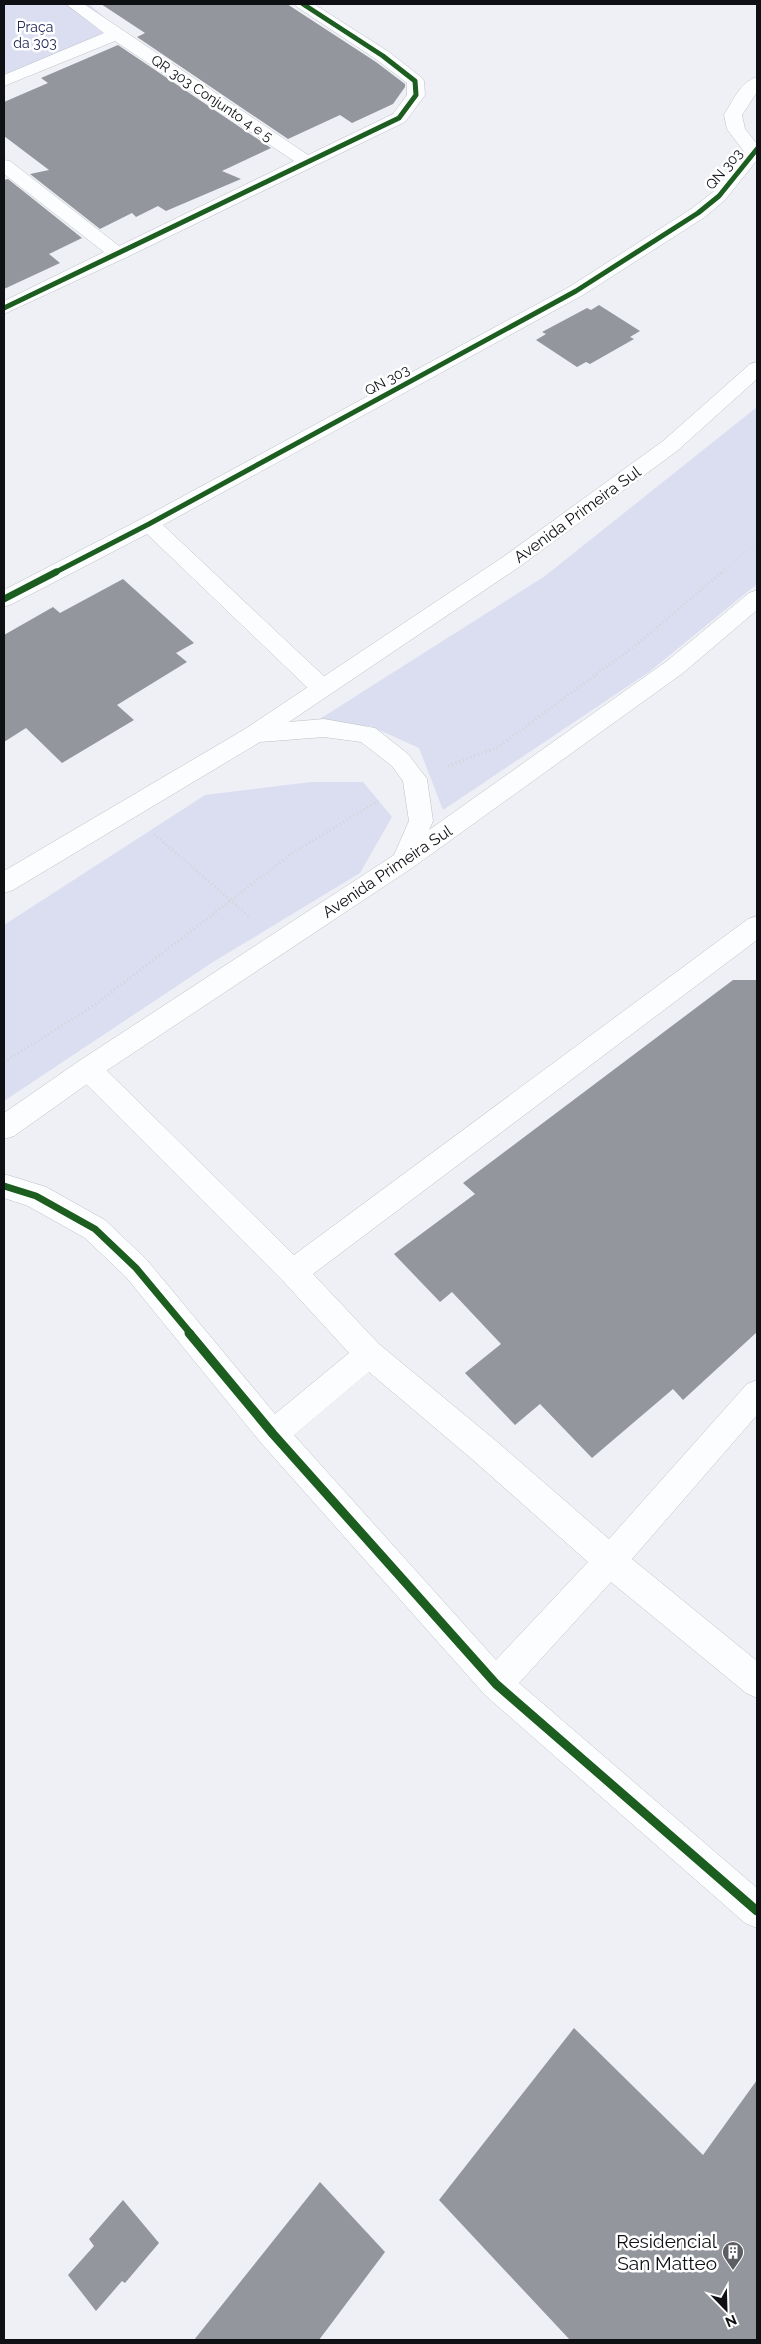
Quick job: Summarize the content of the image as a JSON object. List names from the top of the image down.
{
  "streets": {
    "street": ["QR 303 Conjunto 4 e 5", "QN 303", "Avenida Primeira Sul"]
  },
  "parks": ["Praça da 303"],
  "places": {
    "building": ["Residencial San Matteo"]
  },
  "north": "bottom right"
}
